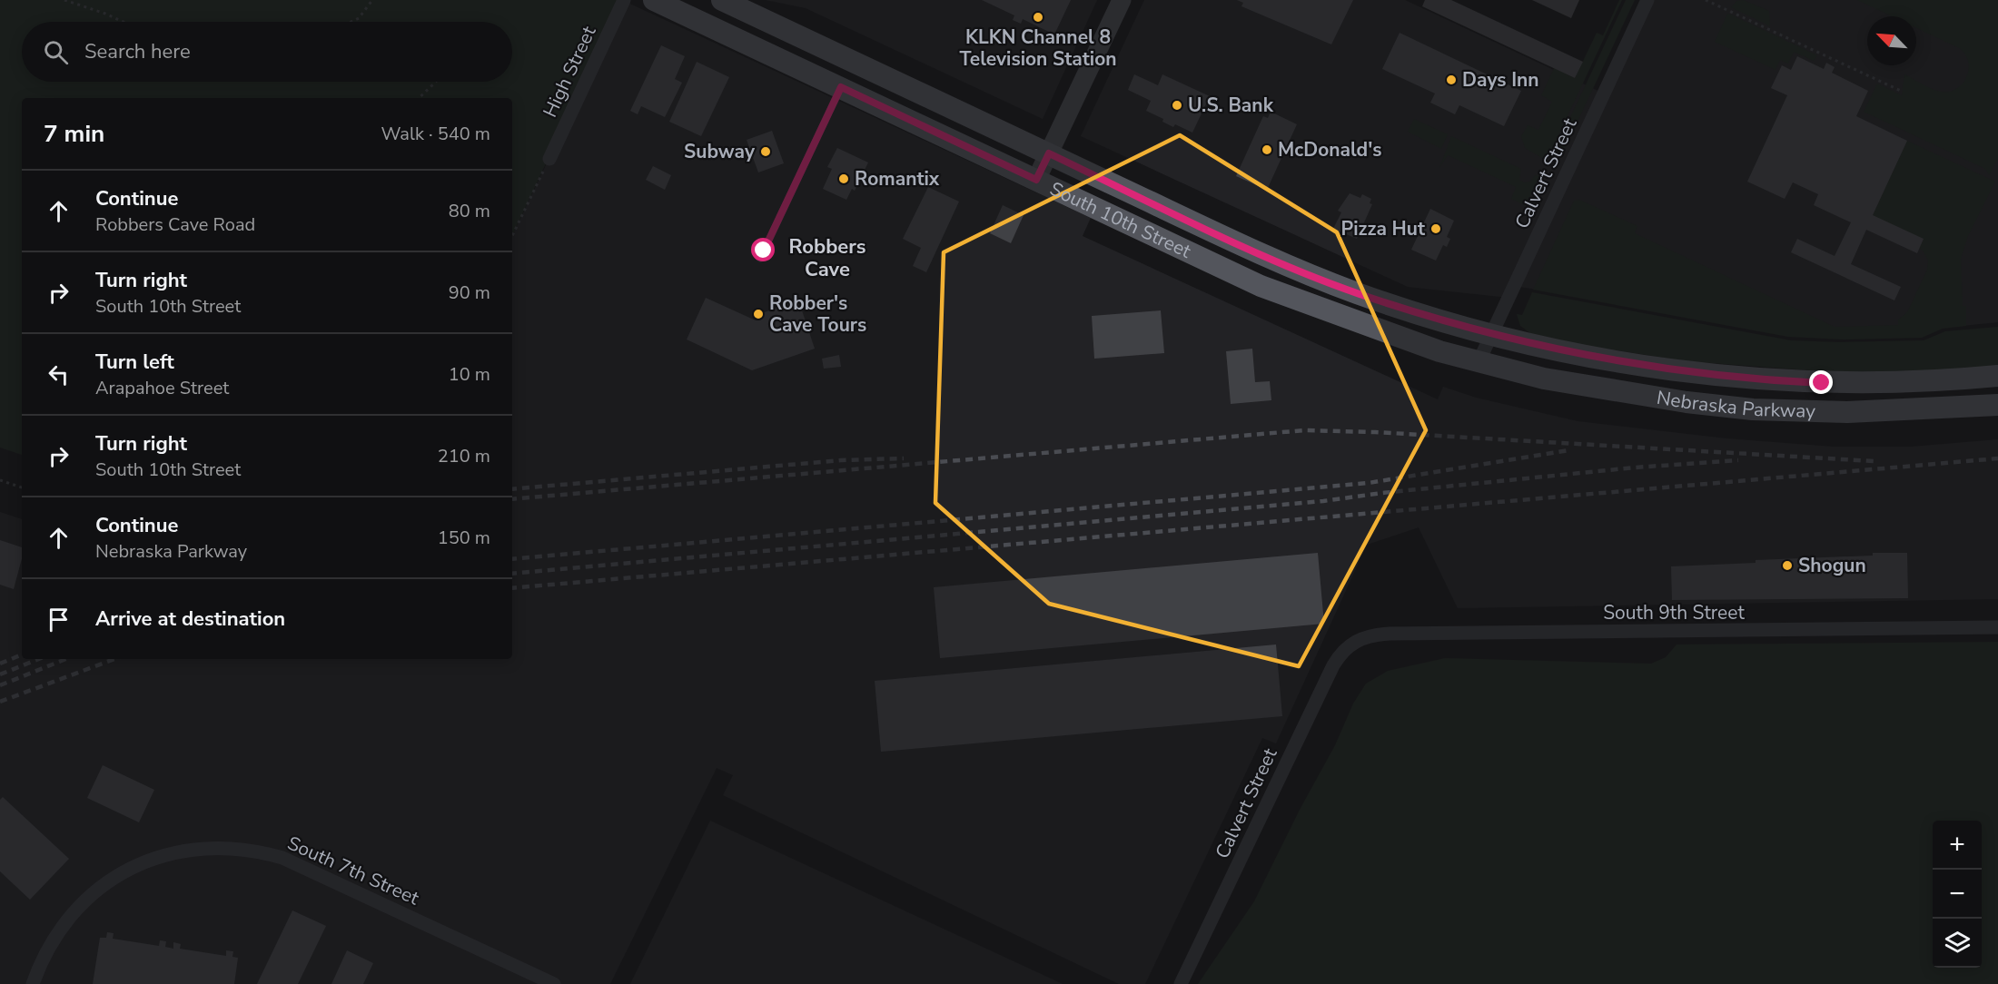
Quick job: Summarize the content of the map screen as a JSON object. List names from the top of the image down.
{
  "streets": {
    "main road": ["South 10th Street", "Nebraska Parkway"],
    "street": [
      "High Street",
      "Calvert Street",
      "South 9th Street",
      "South 7th Street"
    ]
  },
  "crossings": [
    ["Calvert Street", "South 10th Street"],
    ["Calvert Street", "Nebraska Parkway"],
    ["Calvert Street", "South 9th Street"],
    ["South 10th Street", "Nebraska Parkway"]
  ],
  "districts": ["Robbers Cave"],
  "places": [
    "KLKN Channel 8 Television Station",
    "Days Inn",
    "U.S. Bank",
    "McDonald's",
    "Subway",
    "Romantix",
    "Pizza Hut",
    "Robber's Cave Tours",
    "Shogun"
  ],
  "north": "top left",
  "page": {
    "search": "Search here",
    "heading": ["7 min", "Walk · 540 m"],
    "list": [
      ["Continue", "Robbers Cave Road", "80 m"],
      ["Turn right", "South 10th Street", "90 m"],
      ["Turn left", "Arapahoe Street", "10 m"],
      ["Turn right", "South 10th Street", "210 m"],
      ["Continue", "Nebraska Parkway", "150 m"],
      "Arrive at destination"
    ],
    "map_buttons": ["+", "−"]
  }
}
